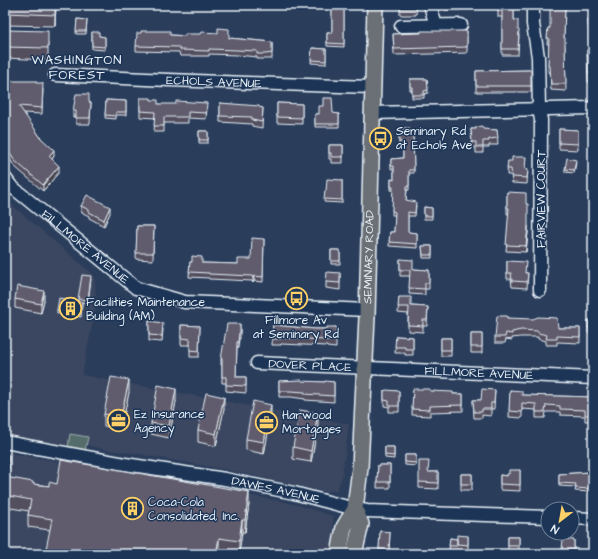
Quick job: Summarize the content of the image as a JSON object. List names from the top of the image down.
{
  "streets": {
    "main road": ["SEMINARY ROAD"],
    "street": [
      "ECHOLS AVENUE",
      "FAIRVIEW COURT",
      "FILLMORE AVENUE",
      "DOVER PLACE",
      "DAWES AVENUE"
    ]
  },
  "crossings": [
    ["ECHOLS AVENUE", "SEMINARY ROAD"],
    ["FILLMORE AVENUE", "SEMINARY ROAD"],
    ["FILLMORE AVENUE", "DOVER PLACE"],
    ["SEMINARY ROAD", "DOVER PLACE"],
    ["SEMINARY ROAD", "DAWES AVENUE"]
  ],
  "districts": ["WASHINGTON FOREST"],
  "places": {
    "bus stop": ["Seminary Rd at Echols Ave", "Fillmore Av at Seminary Rd"],
    "building": ["Facilities Maintenance Building (AM)", "Coca-Cola Consolidated, Inc."],
    "office": ["Ez Insurance Agency", "Harwood Mortgages"]
  },
  "north": "bottom left"
}
